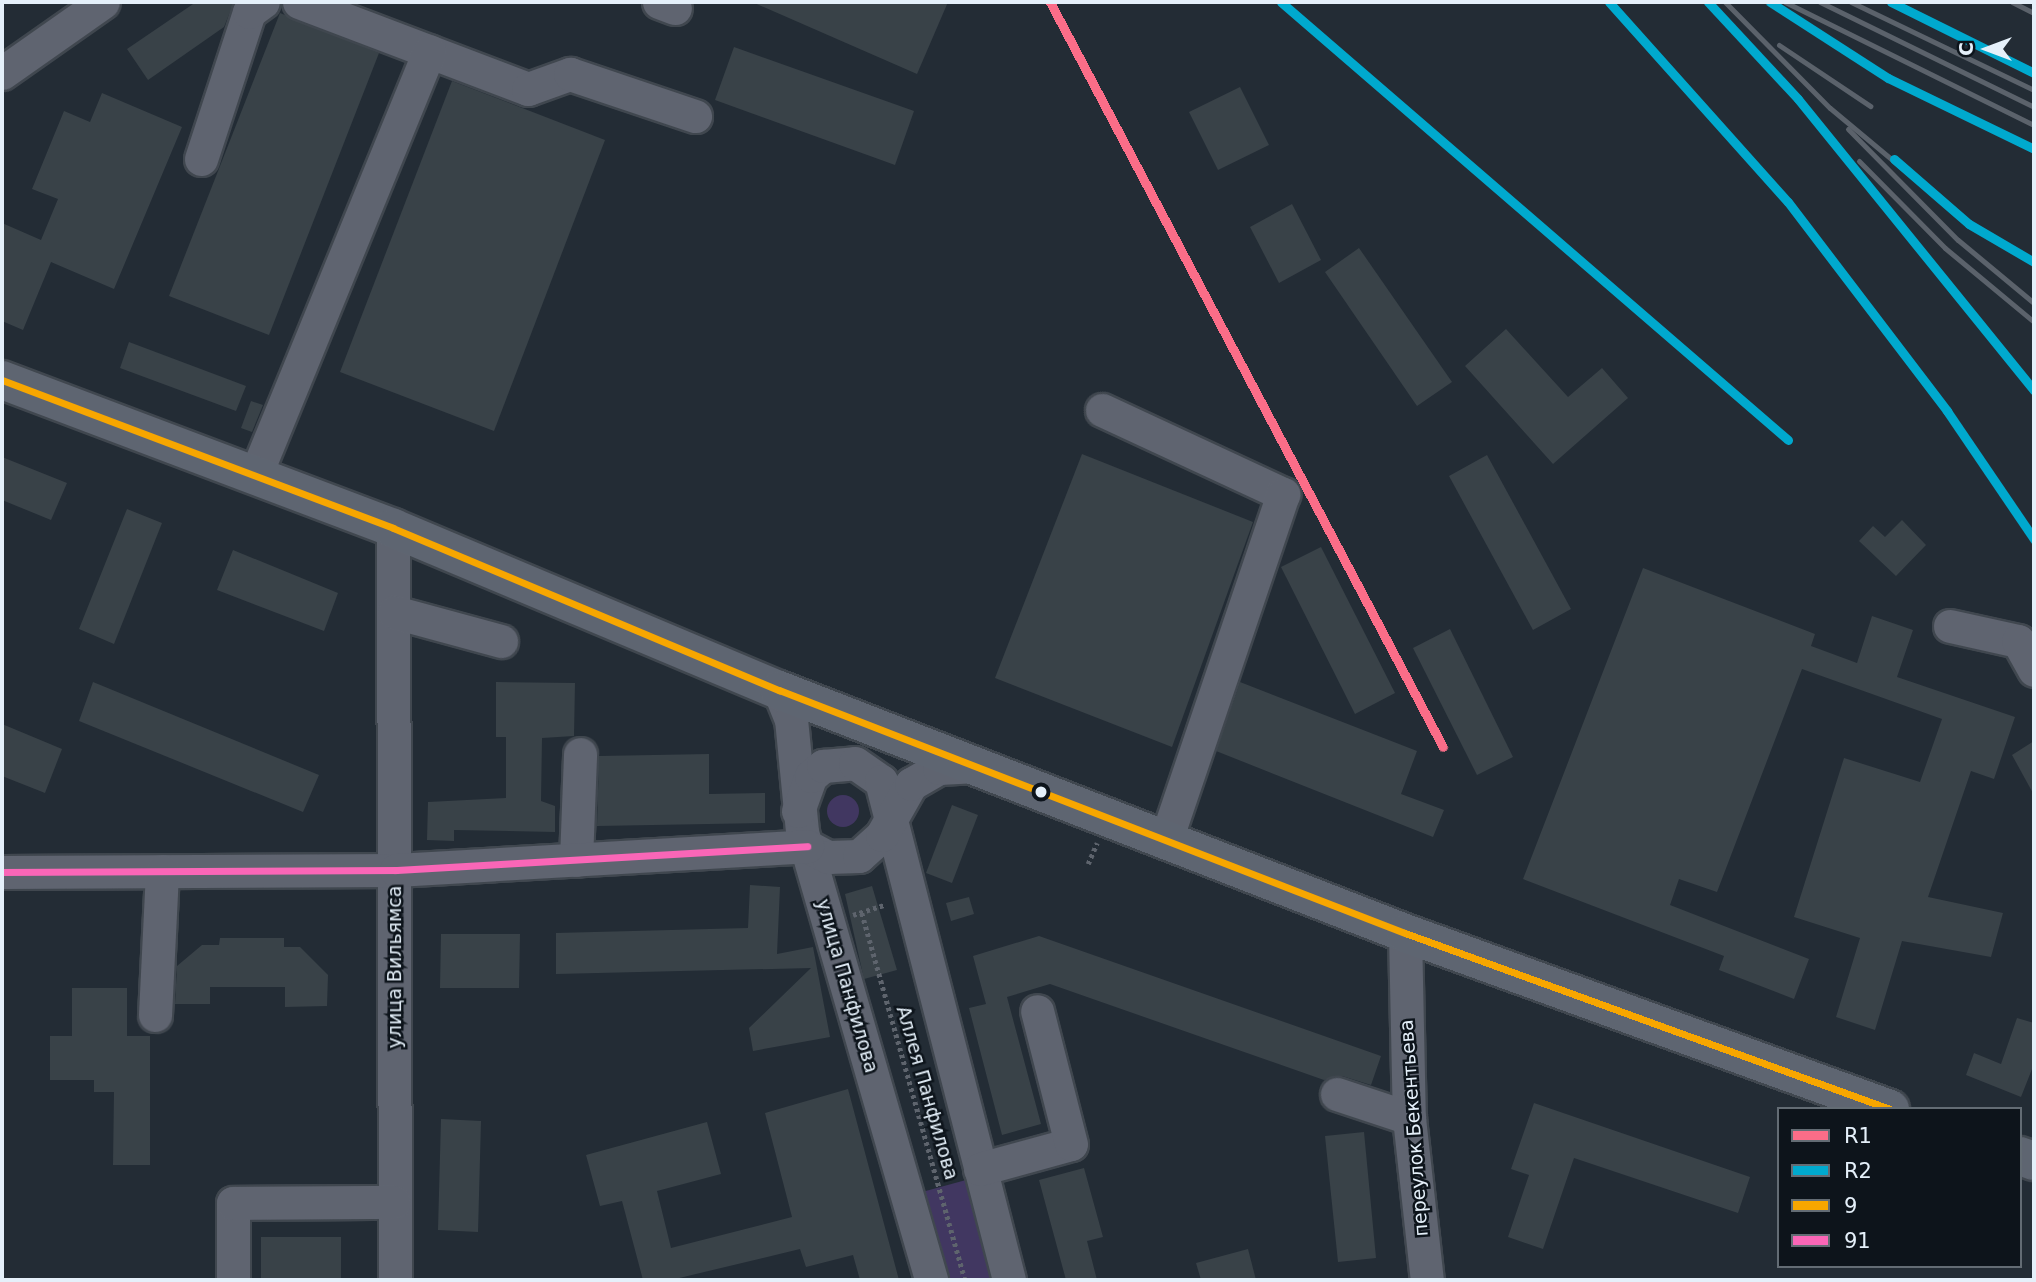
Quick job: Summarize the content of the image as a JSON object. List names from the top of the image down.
{
  "streets": {
    "street": ["улица Вильямса", "улица Панфилова", "переулок Бекентьева"],
    "path": ["Аллея Панфилова"]
  },
  "lines": [
    "transit line R1",
    "transit line R2",
    "transit line 9",
    "transit line 91"
  ],
  "legend": [
    "R1",
    "R2",
    "9",
    "91"
  ],
  "north": "left"
}
